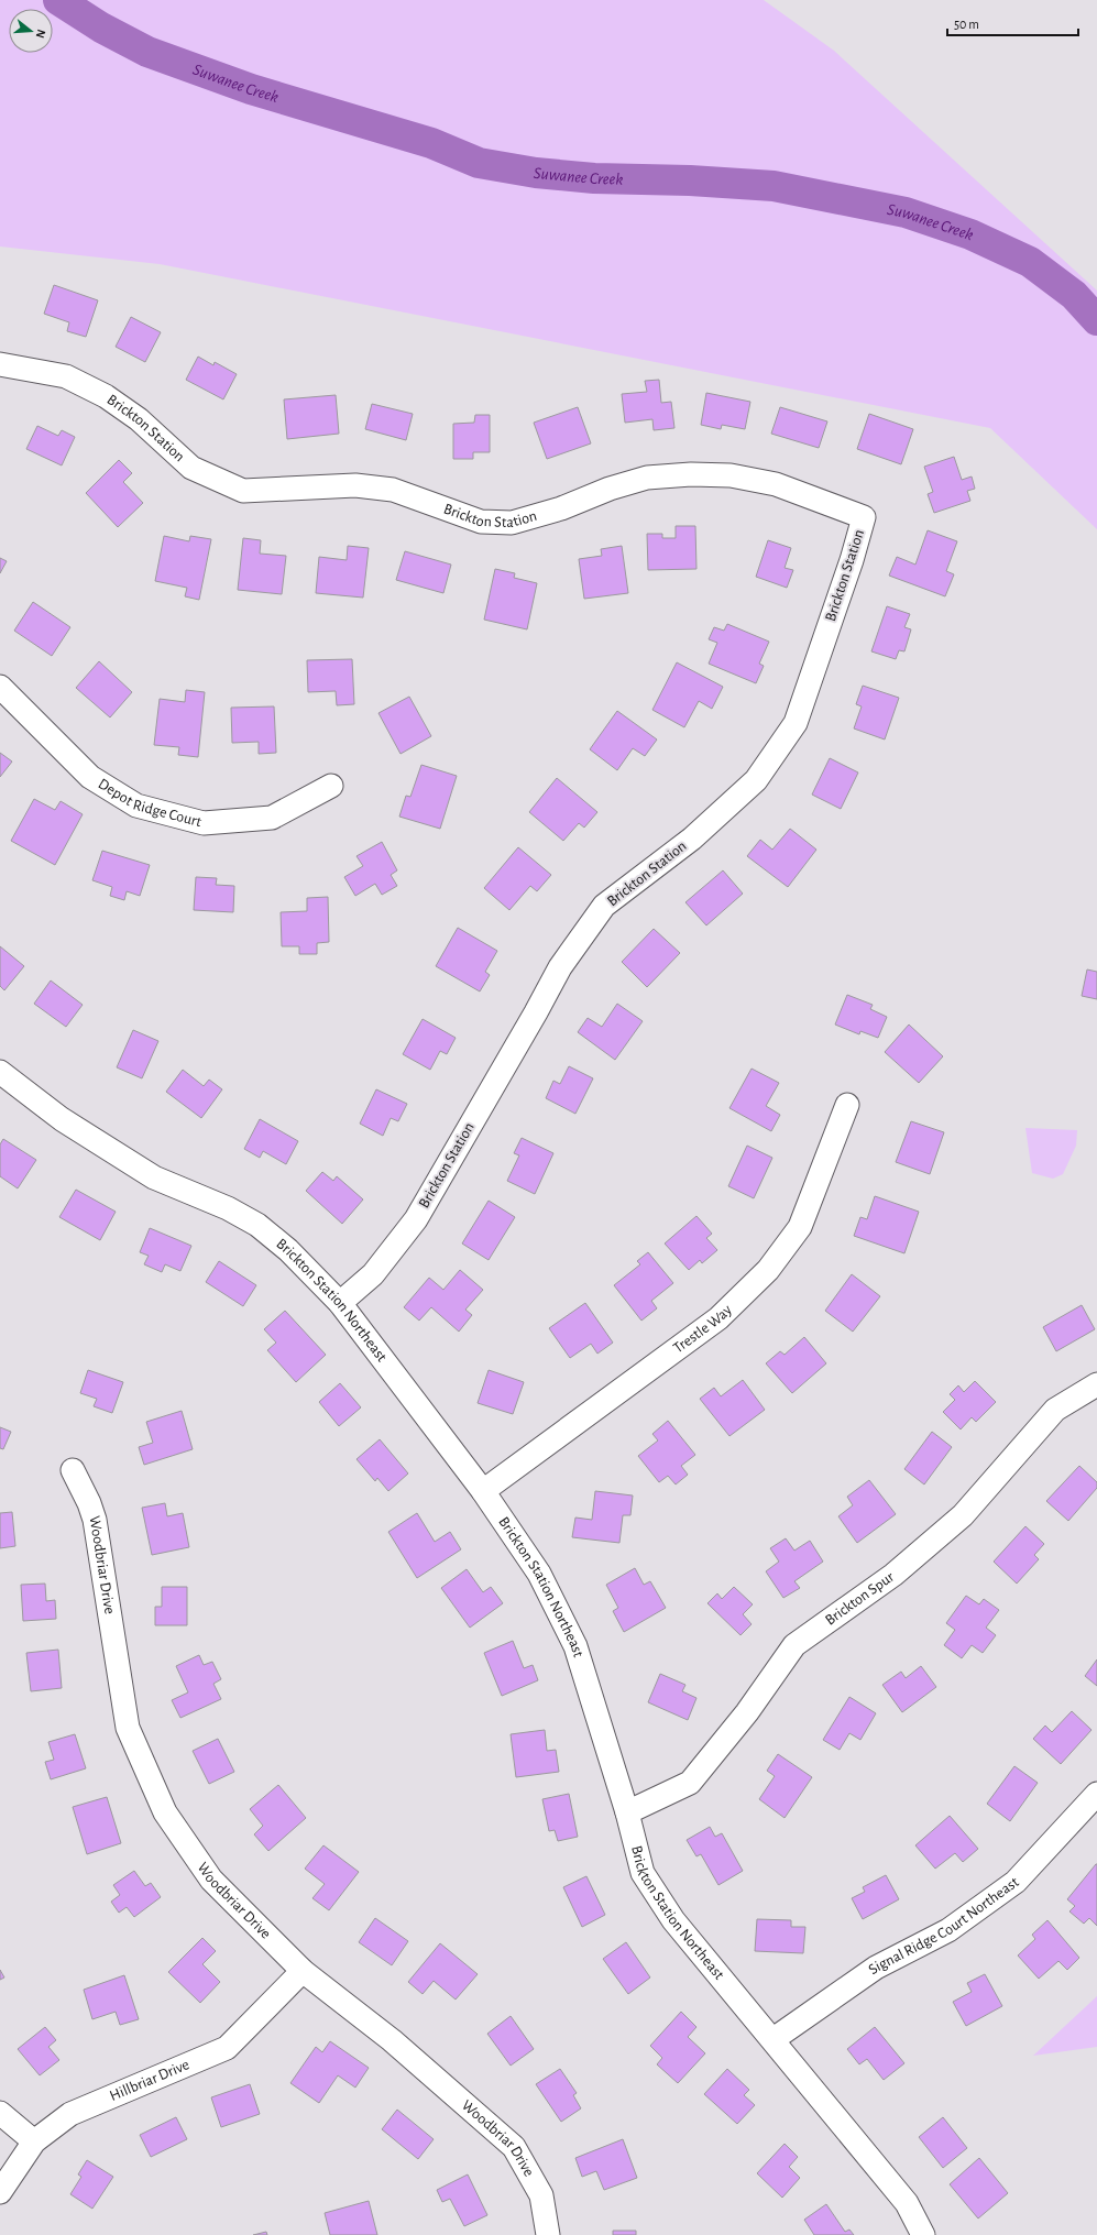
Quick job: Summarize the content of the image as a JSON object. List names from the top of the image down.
{
  "streets": {
    "street": [
      "Brickton Station",
      "Depot Ridge Court",
      "Brickton Station Northeast",
      "Trestle Way",
      "Woodbriar Drive",
      "Brickton Spur",
      "Signal Ridge Court Northeast",
      "Hillbriar Drive"
    ]
  },
  "crossings": [
    ["Brickton Station", "Brickton Station Northeast"],
    ["Brickton Station Northeast", "Trestle Way"],
    ["Brickton Station Northeast", "Brickton Spur"],
    ["Brickton Station Northeast", "Signal Ridge Court Northeast"],
    ["Woodbriar Drive", "Hillbriar Drive"]
  ],
  "water": ["Suwanee Creek"],
  "scale_bar": "50 m",
  "north": "right"
}
